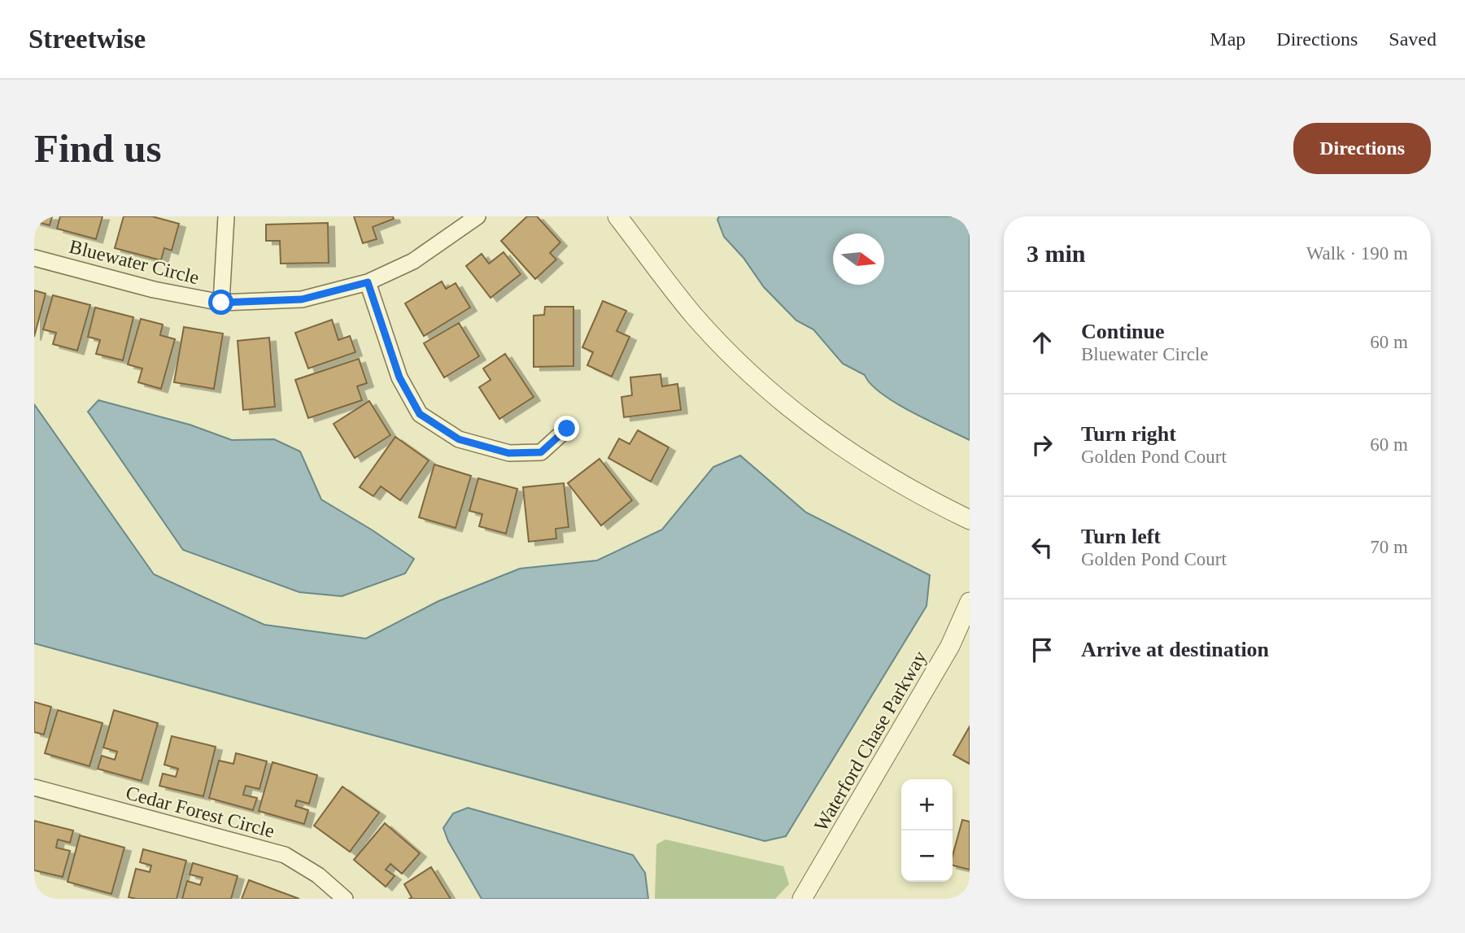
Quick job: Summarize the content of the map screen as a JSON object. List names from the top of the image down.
{
  "streets": {
    "street": ["Bluewater Circle", "Waterford Chase Parkway", "Cedar Forest Circle"]
  },
  "north": "right",
  "page": {
    "header": "Streetwise",
    "nav": ["Map", "Directions", "Saved"],
    "buttons": "Directions",
    "title": "Find us",
    "heading": ["3 min", "Walk · 190 m"],
    "list": [
      ["Continue", "Bluewater Circle", "60 m"],
      ["Turn right", "Golden Pond Court", "60 m"],
      ["Turn left", "Golden Pond Court", "70 m"],
      "Arrive at destination"
    ],
    "map_buttons": ["+", "−"]
  }
}
